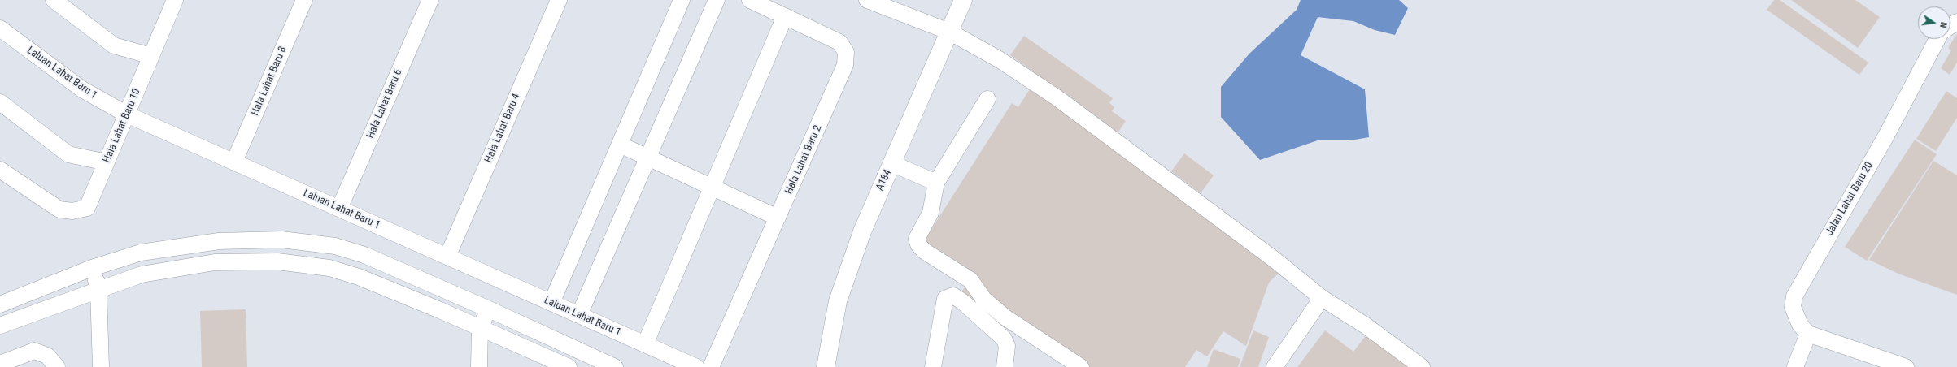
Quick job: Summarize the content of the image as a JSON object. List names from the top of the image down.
{
  "streets": {
    "main road": ["A184"],
    "street": [
      "Laluan Lahat Baru 1",
      "Hala Lahat Baru 8",
      "Hala Lahat Baru 6",
      "Hala Lahat Baru 10",
      "Hala Lahat Baru 4",
      "Hala Lahat Baru 2",
      "Jalan Lahat Baru 20"
    ]
  },
  "crossings": [
    ["Laluan Lahat Baru 1", "Hala Lahat Baru 8"],
    ["Laluan Lahat Baru 1", "Hala Lahat Baru 6"],
    ["Laluan Lahat Baru 1", "Hala Lahat Baru 10"],
    ["Laluan Lahat Baru 1", "Hala Lahat Baru 4"]
  ],
  "north": "right"
}
